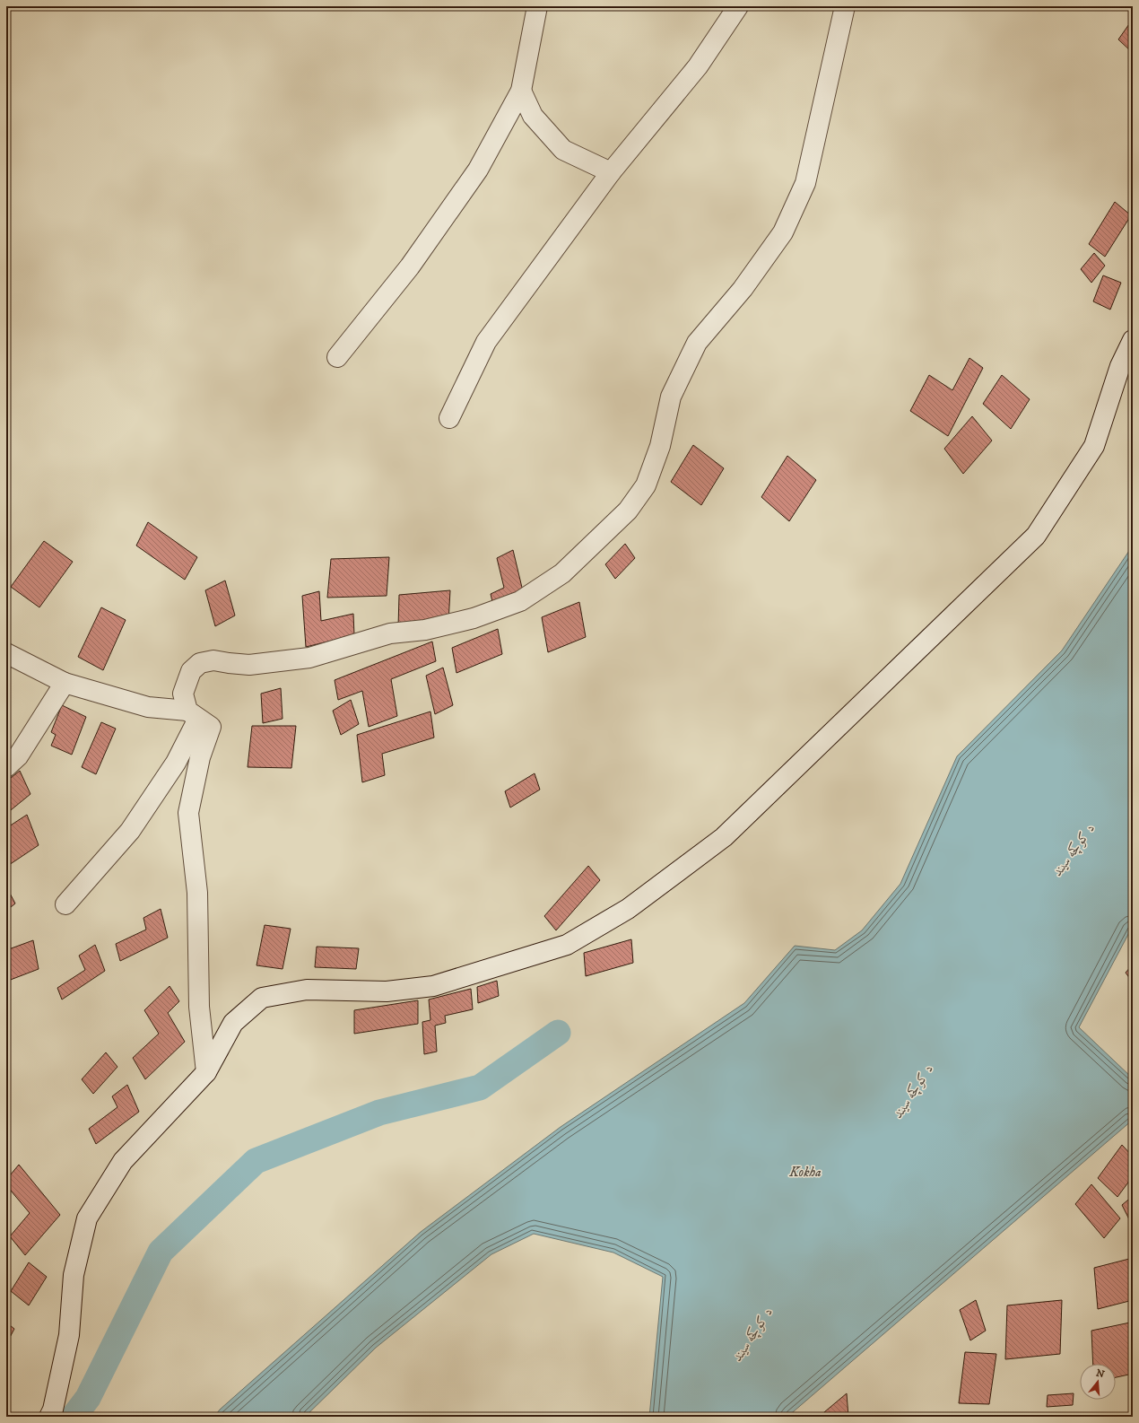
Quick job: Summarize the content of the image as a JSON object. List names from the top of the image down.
{
  "water": ["د کوکچه سیند", "Kokha"],
  "north": "top"
}
